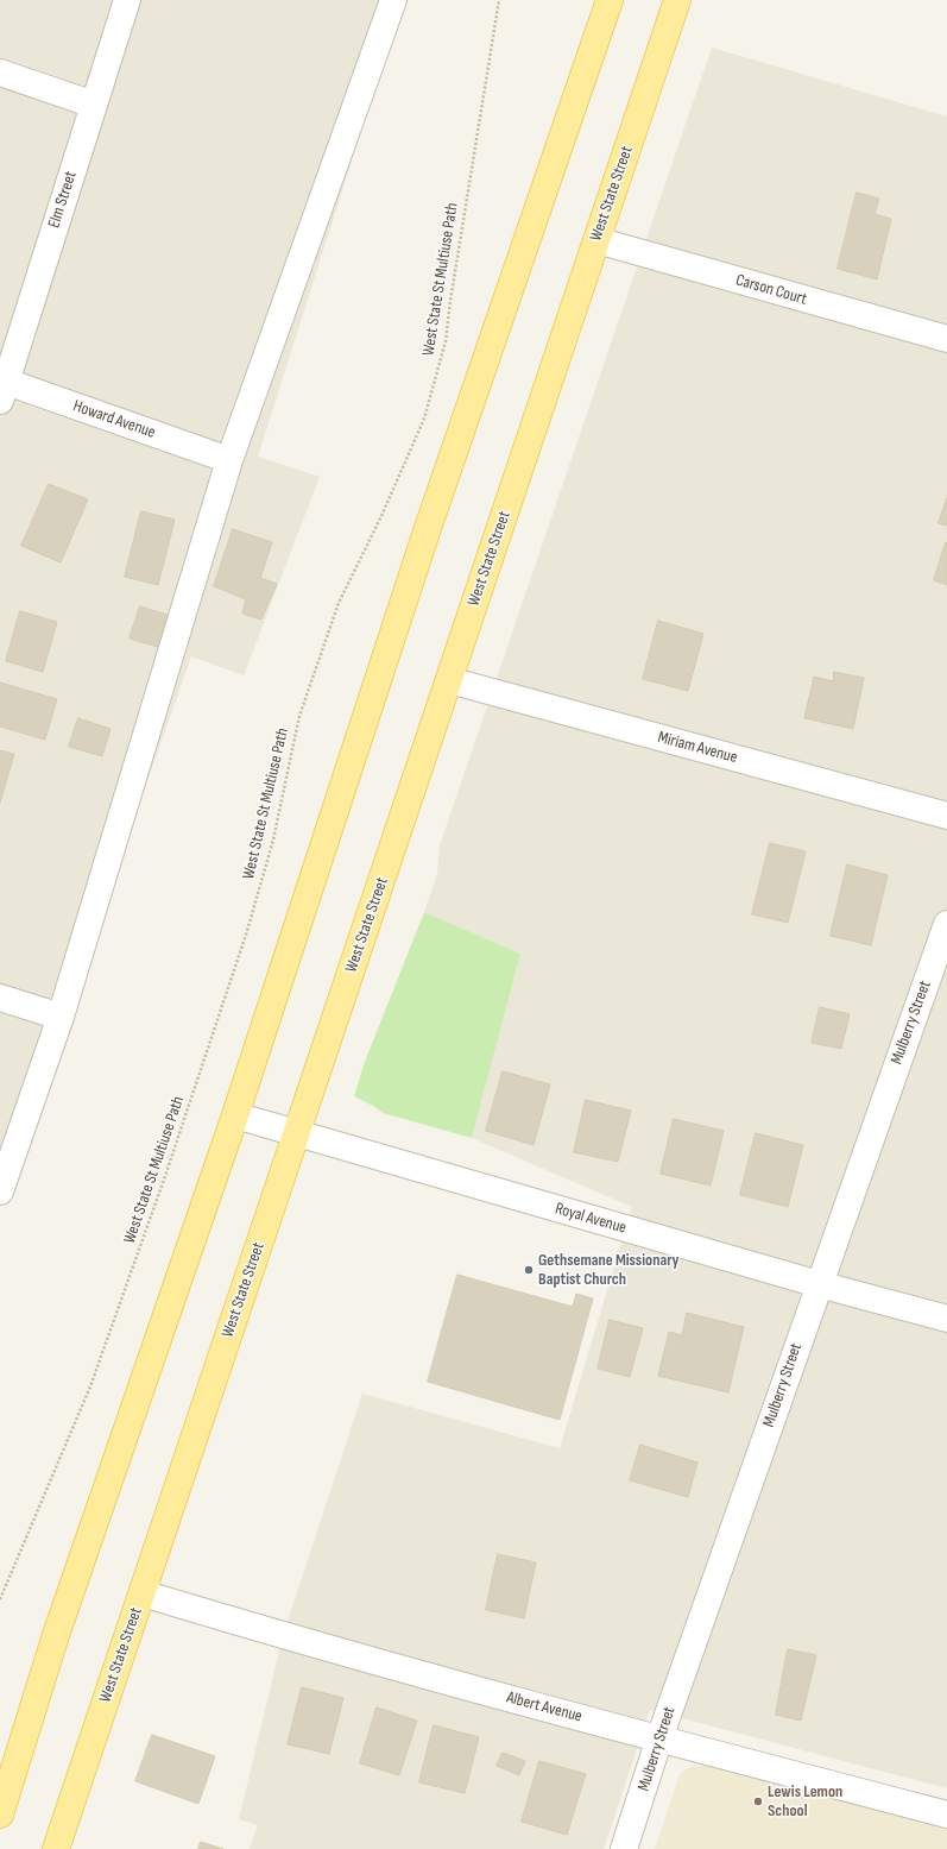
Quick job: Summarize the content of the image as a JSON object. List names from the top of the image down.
{
  "streets": {
    "main road": ["West State Street"],
    "street": [
      "Elm Street",
      "Carson Court",
      "Howard Avenue",
      "Miriam Avenue",
      "Mulberry Street",
      "Royal Avenue",
      "Albert Avenue"
    ],
    "path": ["West State St Multiuse Path"]
  },
  "crossings": [
    ["West State Street", "Carson Court"],
    ["West State Street", "Miriam Avenue"],
    ["West State Street", "Royal Avenue"],
    ["West State Street", "Albert Avenue"],
    ["Elm Street", "Howard Avenue"],
    ["Mulberry Street", "Royal Avenue"],
    ["Mulberry Street", "Albert Avenue"]
  ],
  "places": ["Gethsemane Missionary Baptist Church", "Lewis Lemon School"]
}
